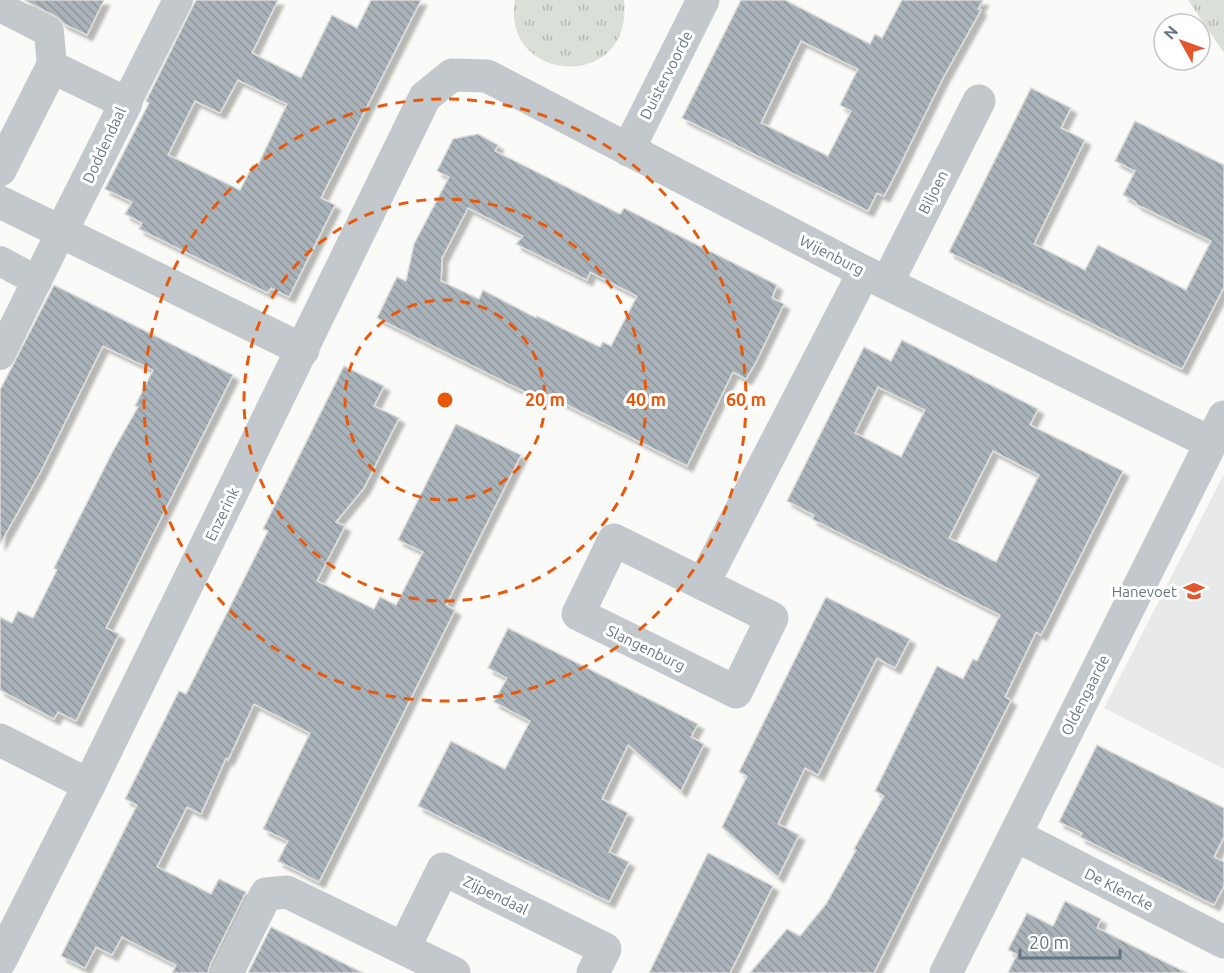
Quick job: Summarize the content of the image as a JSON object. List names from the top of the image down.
{
  "streets": {
    "street": [
      "Duistervoorde",
      "Doddendaal",
      "Biljoen",
      "Wijenburg",
      "Enzerink",
      "Slangenburg",
      "Oldengaarde",
      "De Klencke",
      "Zijpendaal"
    ]
  },
  "crossings": [
    ["Duistervoorde", "Wijenburg"],
    ["Biljoen", "Wijenburg"],
    ["Wijenburg", "Enzerink"],
    ["Wijenburg", "Oldengaarde"],
    ["Oldengaarde", "De Klencke"]
  ],
  "places": {
    "school or university": ["Hanevoet"]
  },
  "scale_bar": "20 m",
  "north": "top left",
  "rings": ["20 m", "40 m", "60 m"]
}
